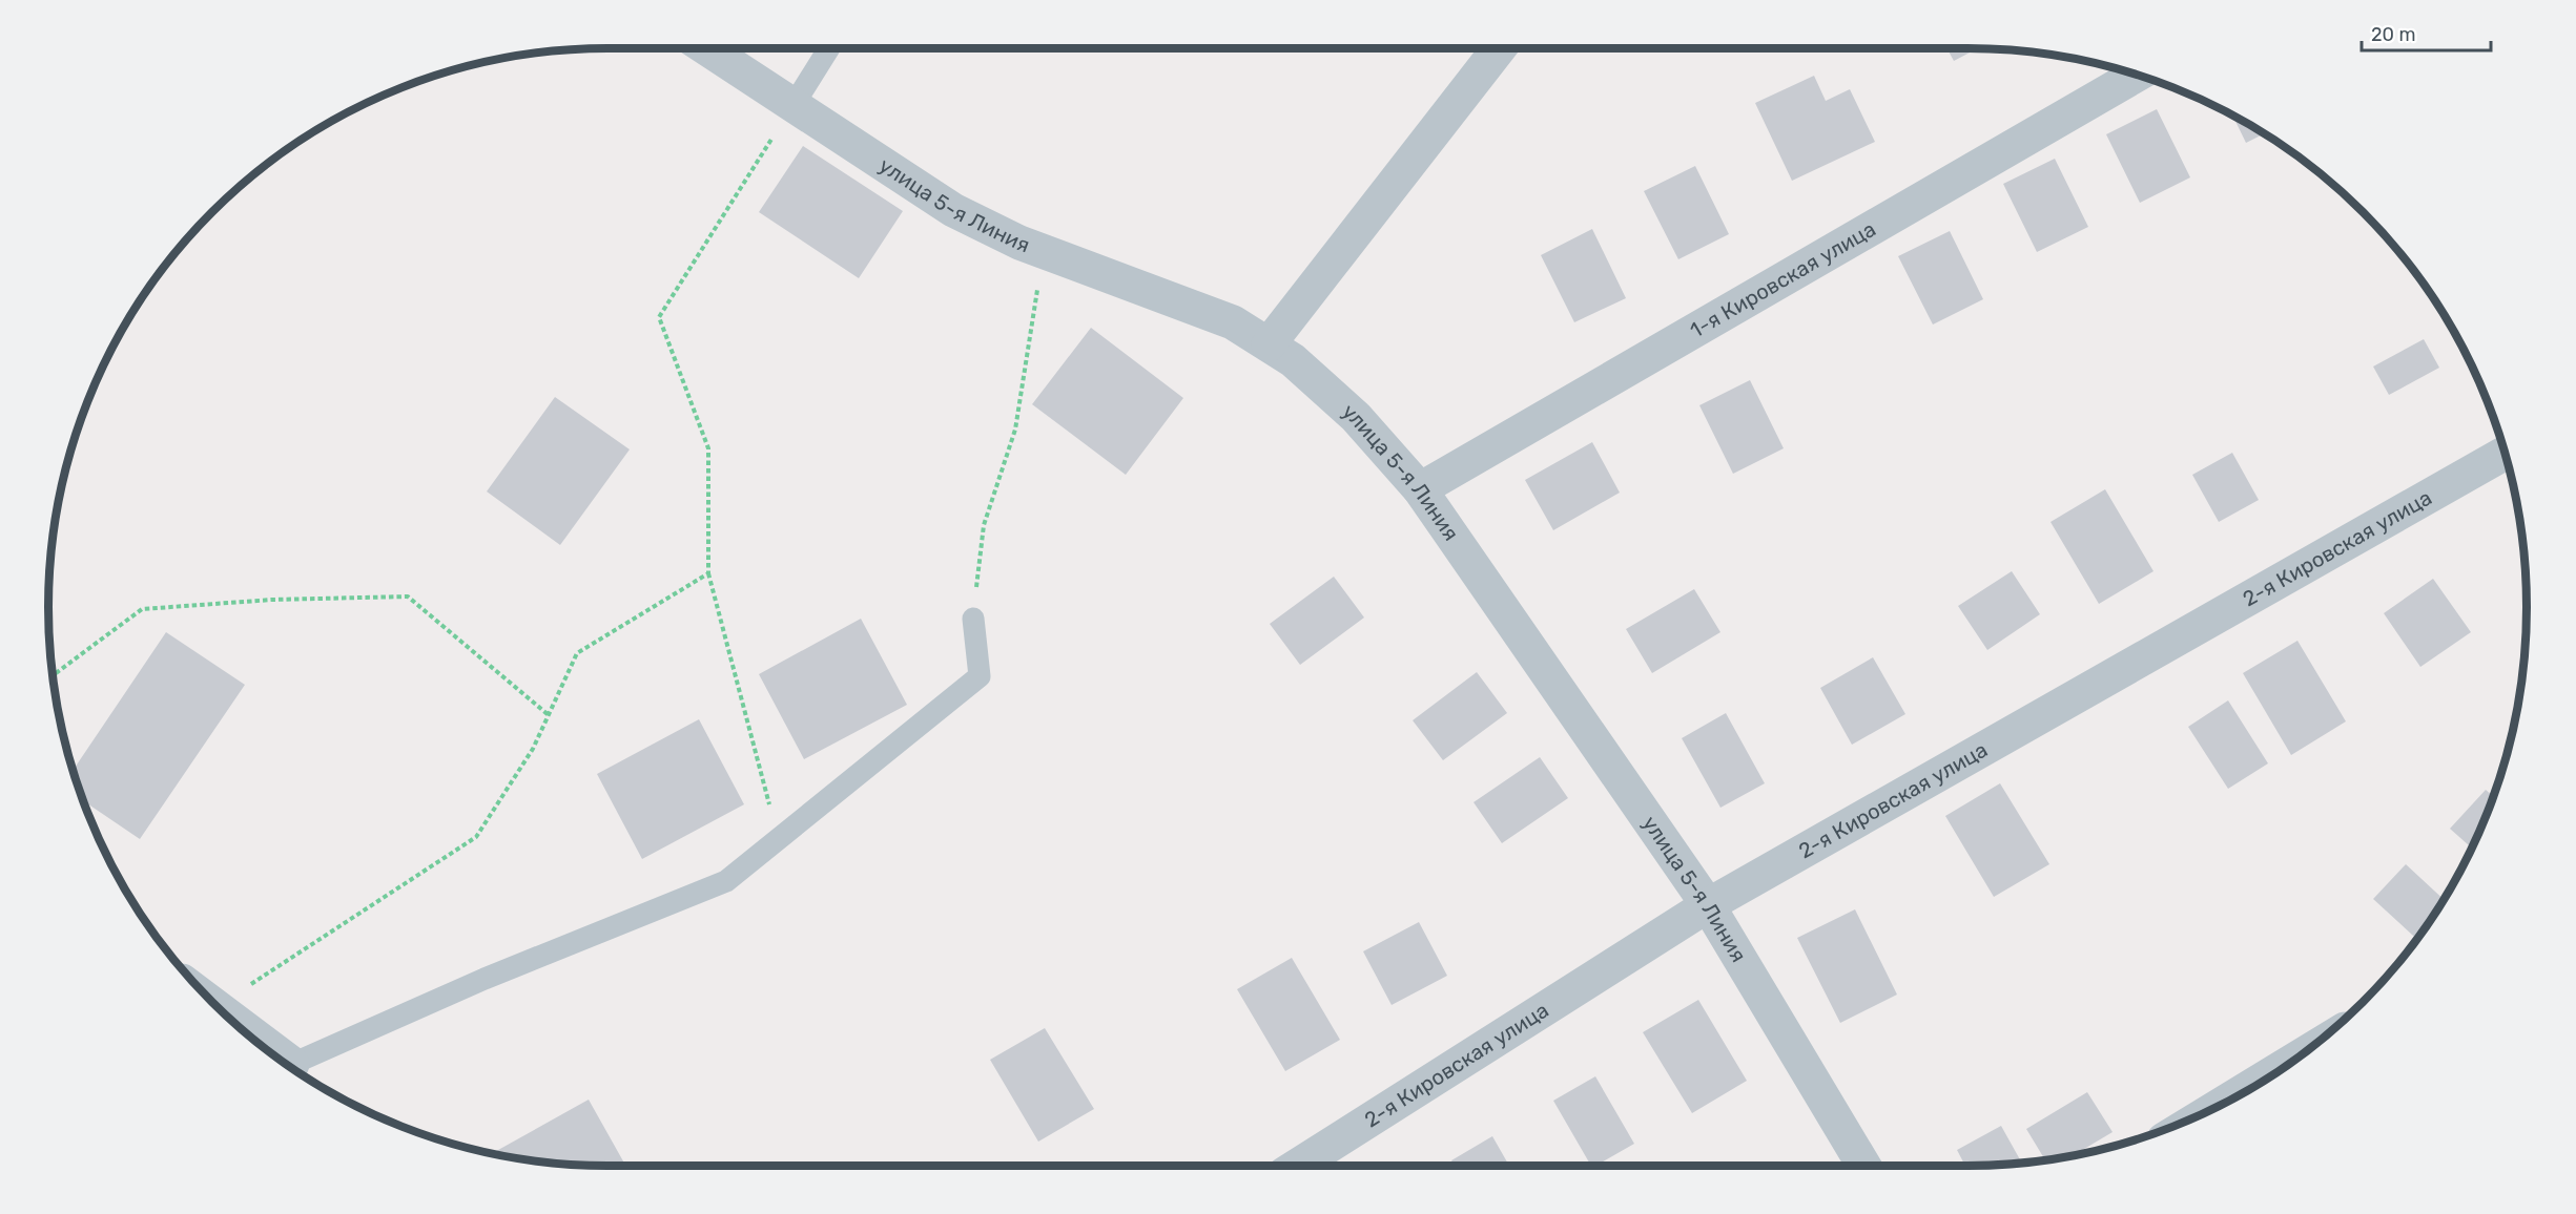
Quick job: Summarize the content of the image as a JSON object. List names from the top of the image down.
{
  "streets": {
    "street": ["улица 5-я Линия", "1-я Кировская улица", "2-я Кировская улица"]
  },
  "crossings": [
    ["улица 5-я Линия", "1-я Кировская улица"],
    ["улица 5-я Линия", "2-я Кировская улица"]
  ],
  "scale_bar": "20 m"
}
